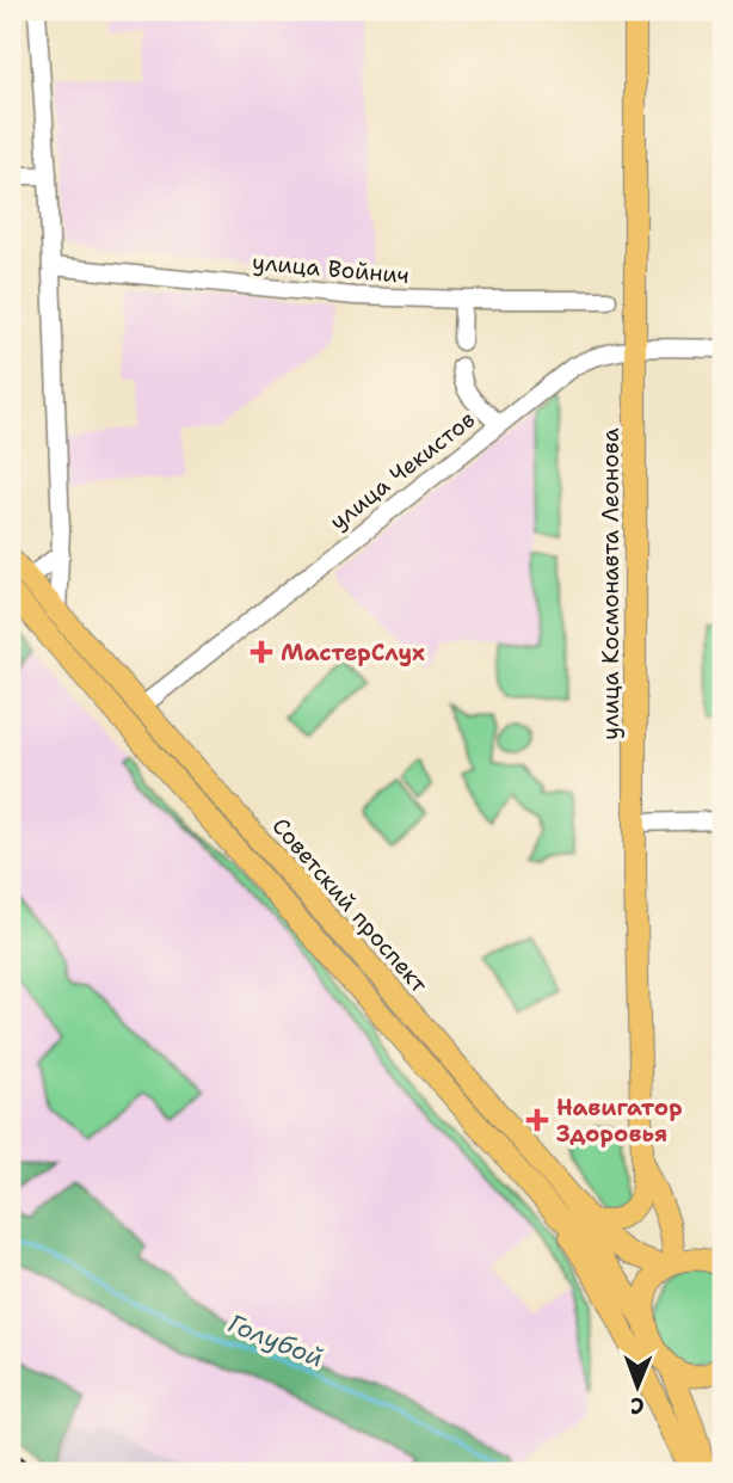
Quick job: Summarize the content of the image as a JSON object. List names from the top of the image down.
{
  "streets": {
    "main road": ["улица Космонавта Леонова", "Советский проспект"],
    "street": ["улица Войнич", "улица Чекистов"]
  },
  "crossings": [
    ["улица Чекистов", "улица Космонавта Леонова"],
    ["улица Чекистов", "Советский проспект"],
    ["улица Космонавта Леонова", "Советский проспект"]
  ],
  "water": ["Голубой"],
  "places": {
    "health": ["МастерСлух", "Навигатор Здоровья"]
  },
  "north": "bottom"
}
